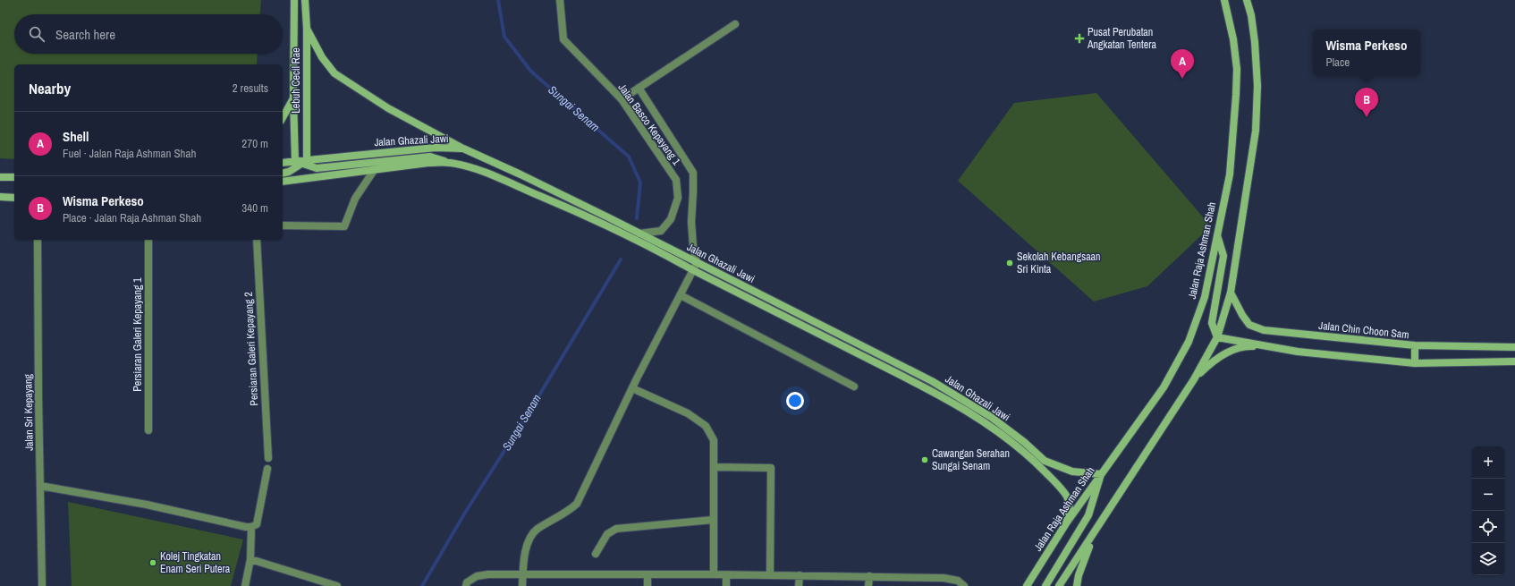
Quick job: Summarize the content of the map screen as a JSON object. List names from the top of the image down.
{
  "streets": {
    "street": [
      "Lebuh Cecil Rae",
      "Jalan Basco Kepayang 1",
      "Jalan Ghazali Jawi",
      "Jalan Raja Ashman Shah",
      "Jalan Chin Choon Sam",
      "Persiaran Galeri Kepayang 1",
      "Persiaran Galeri Kepayang 2",
      "Jalan Sri Kepayang"
    ]
  },
  "crossings": [
    ["Lebuh Cecil Rae", "Jalan Ghazali Jawi"],
    ["Jalan Basco Kepayang 1", "Jalan Ghazali Jawi"],
    ["Jalan Ghazali Jawi", "Jalan Raja Ashman Shah"]
  ],
  "water": ["Sungai Senam"],
  "places": {
    "health": ["Pusat Perubatan Angkatan Tentera"],
    "other": ["Sekolah Kebangsaan Sri Kinta", "Cawangan Serahan Sungai Senam", "Kolej Tingkatan Enam Seri Putera"]
  },
  "page": {
    "search": "Search here",
    "popup": ["Wisma Perkeso", "Place"],
    "pins": ["A", "B"],
    "heading": ["Nearby", "2 results"],
    "list": [
      {
        "mark": "A",
        "name": "Shell",
        "note": "Fuel · Jalan Raja Ashman Shah",
        "value": "270 m"
      },
      {
        "mark": "B",
        "name": "Wisma Perkeso",
        "note": "Place · Jalan Raja Ashman Shah",
        "value": "340 m"
      }
    ],
    "map_buttons": ["+", "−"]
  }
}
